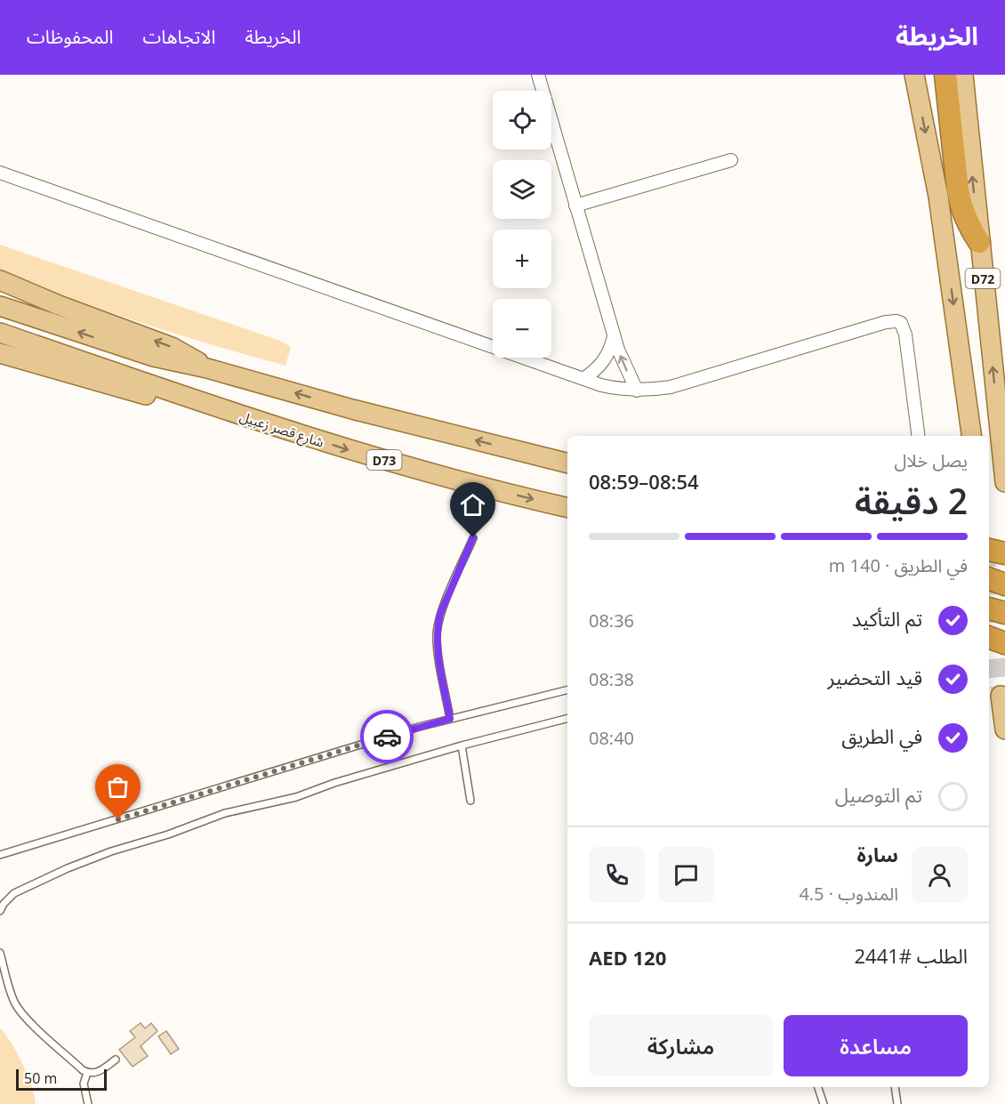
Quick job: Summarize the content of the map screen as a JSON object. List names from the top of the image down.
{
  "streets": {
    "main road": ["D72", "شارع قصر زعبيل", "D73"]
  },
  "scale_bar": "50 m",
  "page": {
    "header": "الخريطة",
    "nav": ["الخريطة", "الاتجاهات", "المحفوظات"],
    "map_buttons": ["+", "−"],
    "heading": ["2 دقيقة", "يصل خلال", "08:54–08:59"],
    "panel": [
      "سارة",
      "المندوب · 4.5",
      "الطلب #2441",
      "AED 120"
    ],
    "bar": "في الطريق · 140 m",
    "list": [
      ["تم التأكيد", "08:36"],
      ["قيد التحضير", "08:38"],
      ["في الطريق", "08:40"],
      "تم التوصيل"
    ],
    "buttons": ["مساعدة", "مشاركة"],
    "scale": "50 m"
  }
}
